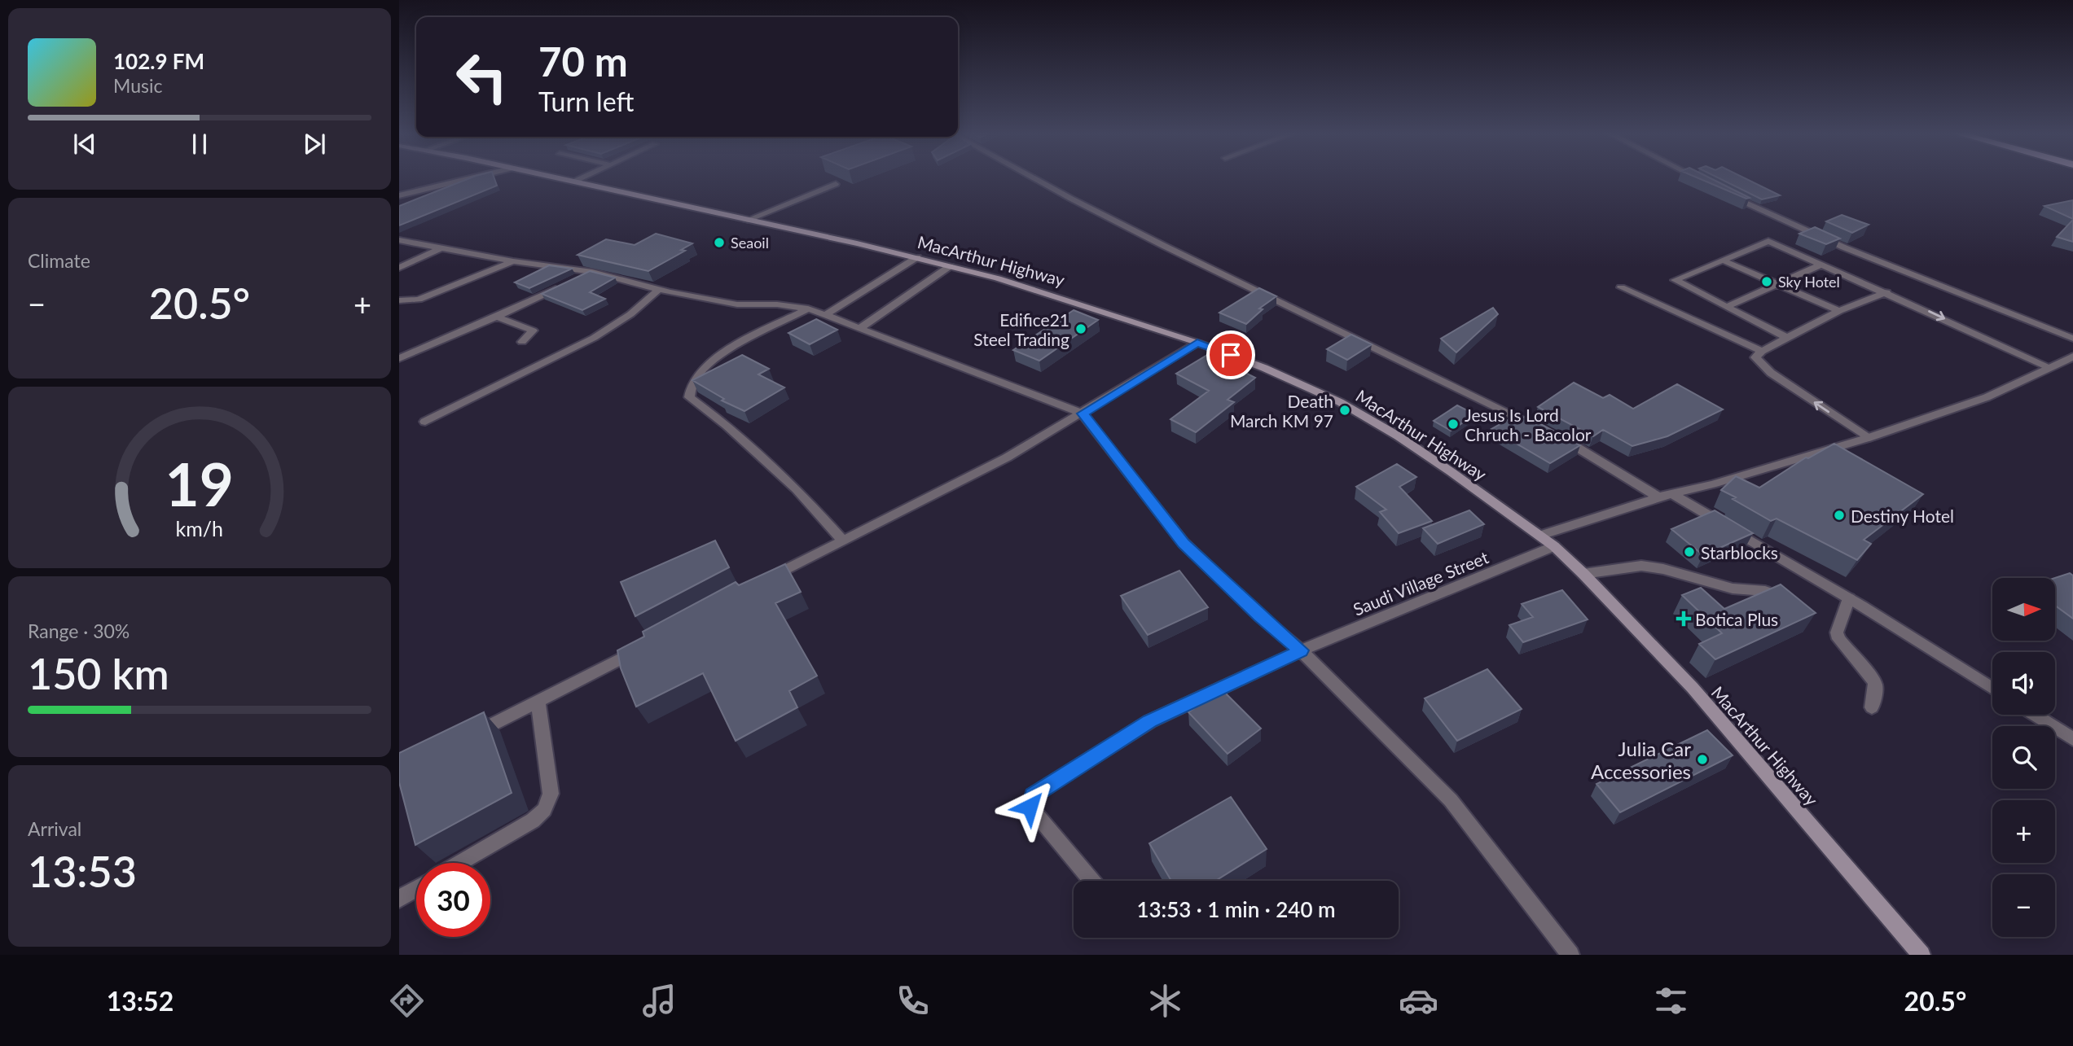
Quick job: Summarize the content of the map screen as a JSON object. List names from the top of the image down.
{
  "streets": {
    "main road": ["MacArthur Highway"],
    "street": ["Saudi Village Street"]
  },
  "crossings": [
    ["MacArthur Highway", "Saudi Village Street"]
  ],
  "places": {
    "other": [
      "Seaoil",
      "Sky Hotel",
      "Edifice21 Steel Trading",
      "Death March KM 97",
      "Jesus Is Lord Chruch - Bacolor",
      "Destiny Hotel",
      "Starblocks",
      "Julia Car Accessories"
    ],
    "health": ["Botica Plus"]
  },
  "north": "right",
  "page": {
    "turn": ["70 m", "Turn left"],
    "song": ["102.9 FM", "Music"],
    "tile": [
      "Climate",
      ["Range · 30%", "150 km"],
      ["Arrival", "13:53"]
    ],
    "heat": ["−", "20.5°", "+"],
    "map_buttons": ["+", "−"],
    "limit": "30",
    "trip": "13:53 · 1 min · 240 m",
    "tabs": ["13:52", "20.5°"],
    "gauge": ["19", "km/h"]
  }
}
